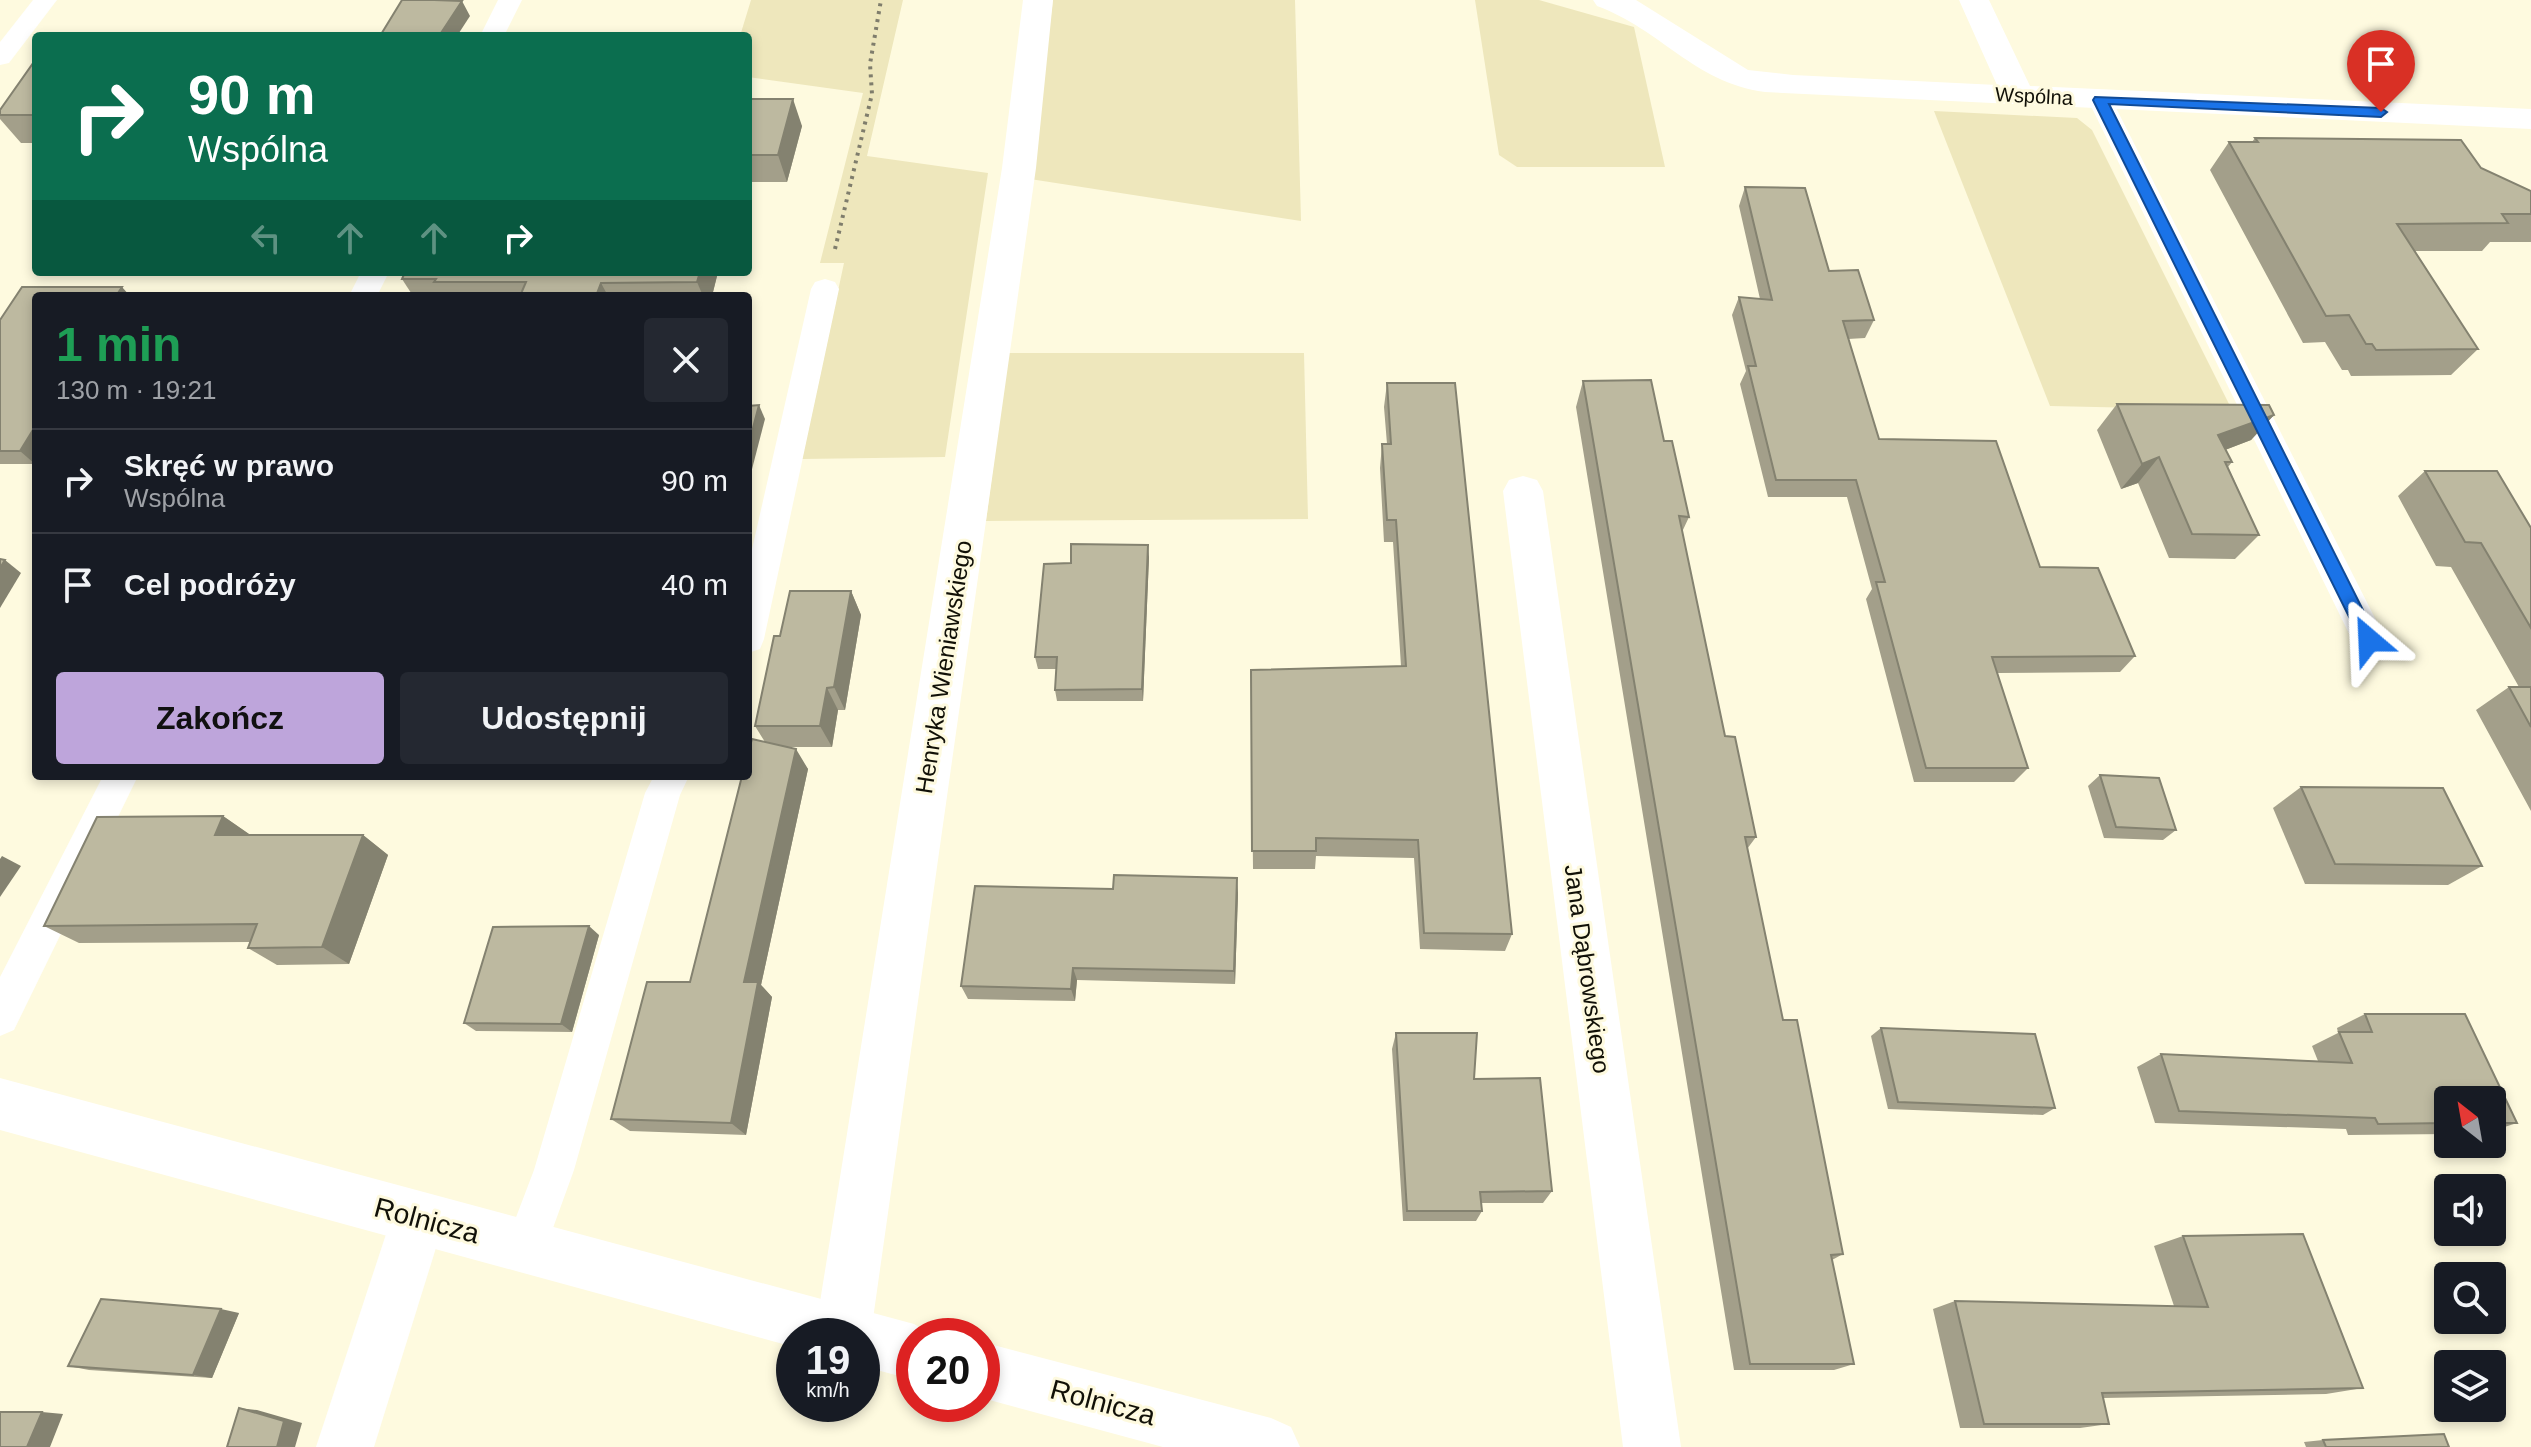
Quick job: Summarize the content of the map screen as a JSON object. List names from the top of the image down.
{
  "streets": {
    "street": [
      "Wspólna",
      "Henryka Wieniawskiego",
      "Jana Dąbrowskiego",
      "Rolnicza"
    ]
  },
  "north": "top left",
  "page": {
    "turn": ["90 m", "Wspólna"],
    "heading": ["1 min", "130 m · 19:21"],
    "list": [
      {
        "name": "Skręć w prawo",
        "note": "Wspólna",
        "value": "90 m"
      },
      {
        "name": "Cel podróży",
        "value": "40 m"
      }
    ],
    "buttons": ["Zakończ", "Udostępnij"],
    "speed": "19 km/h",
    "limit": "20"
  }
}
